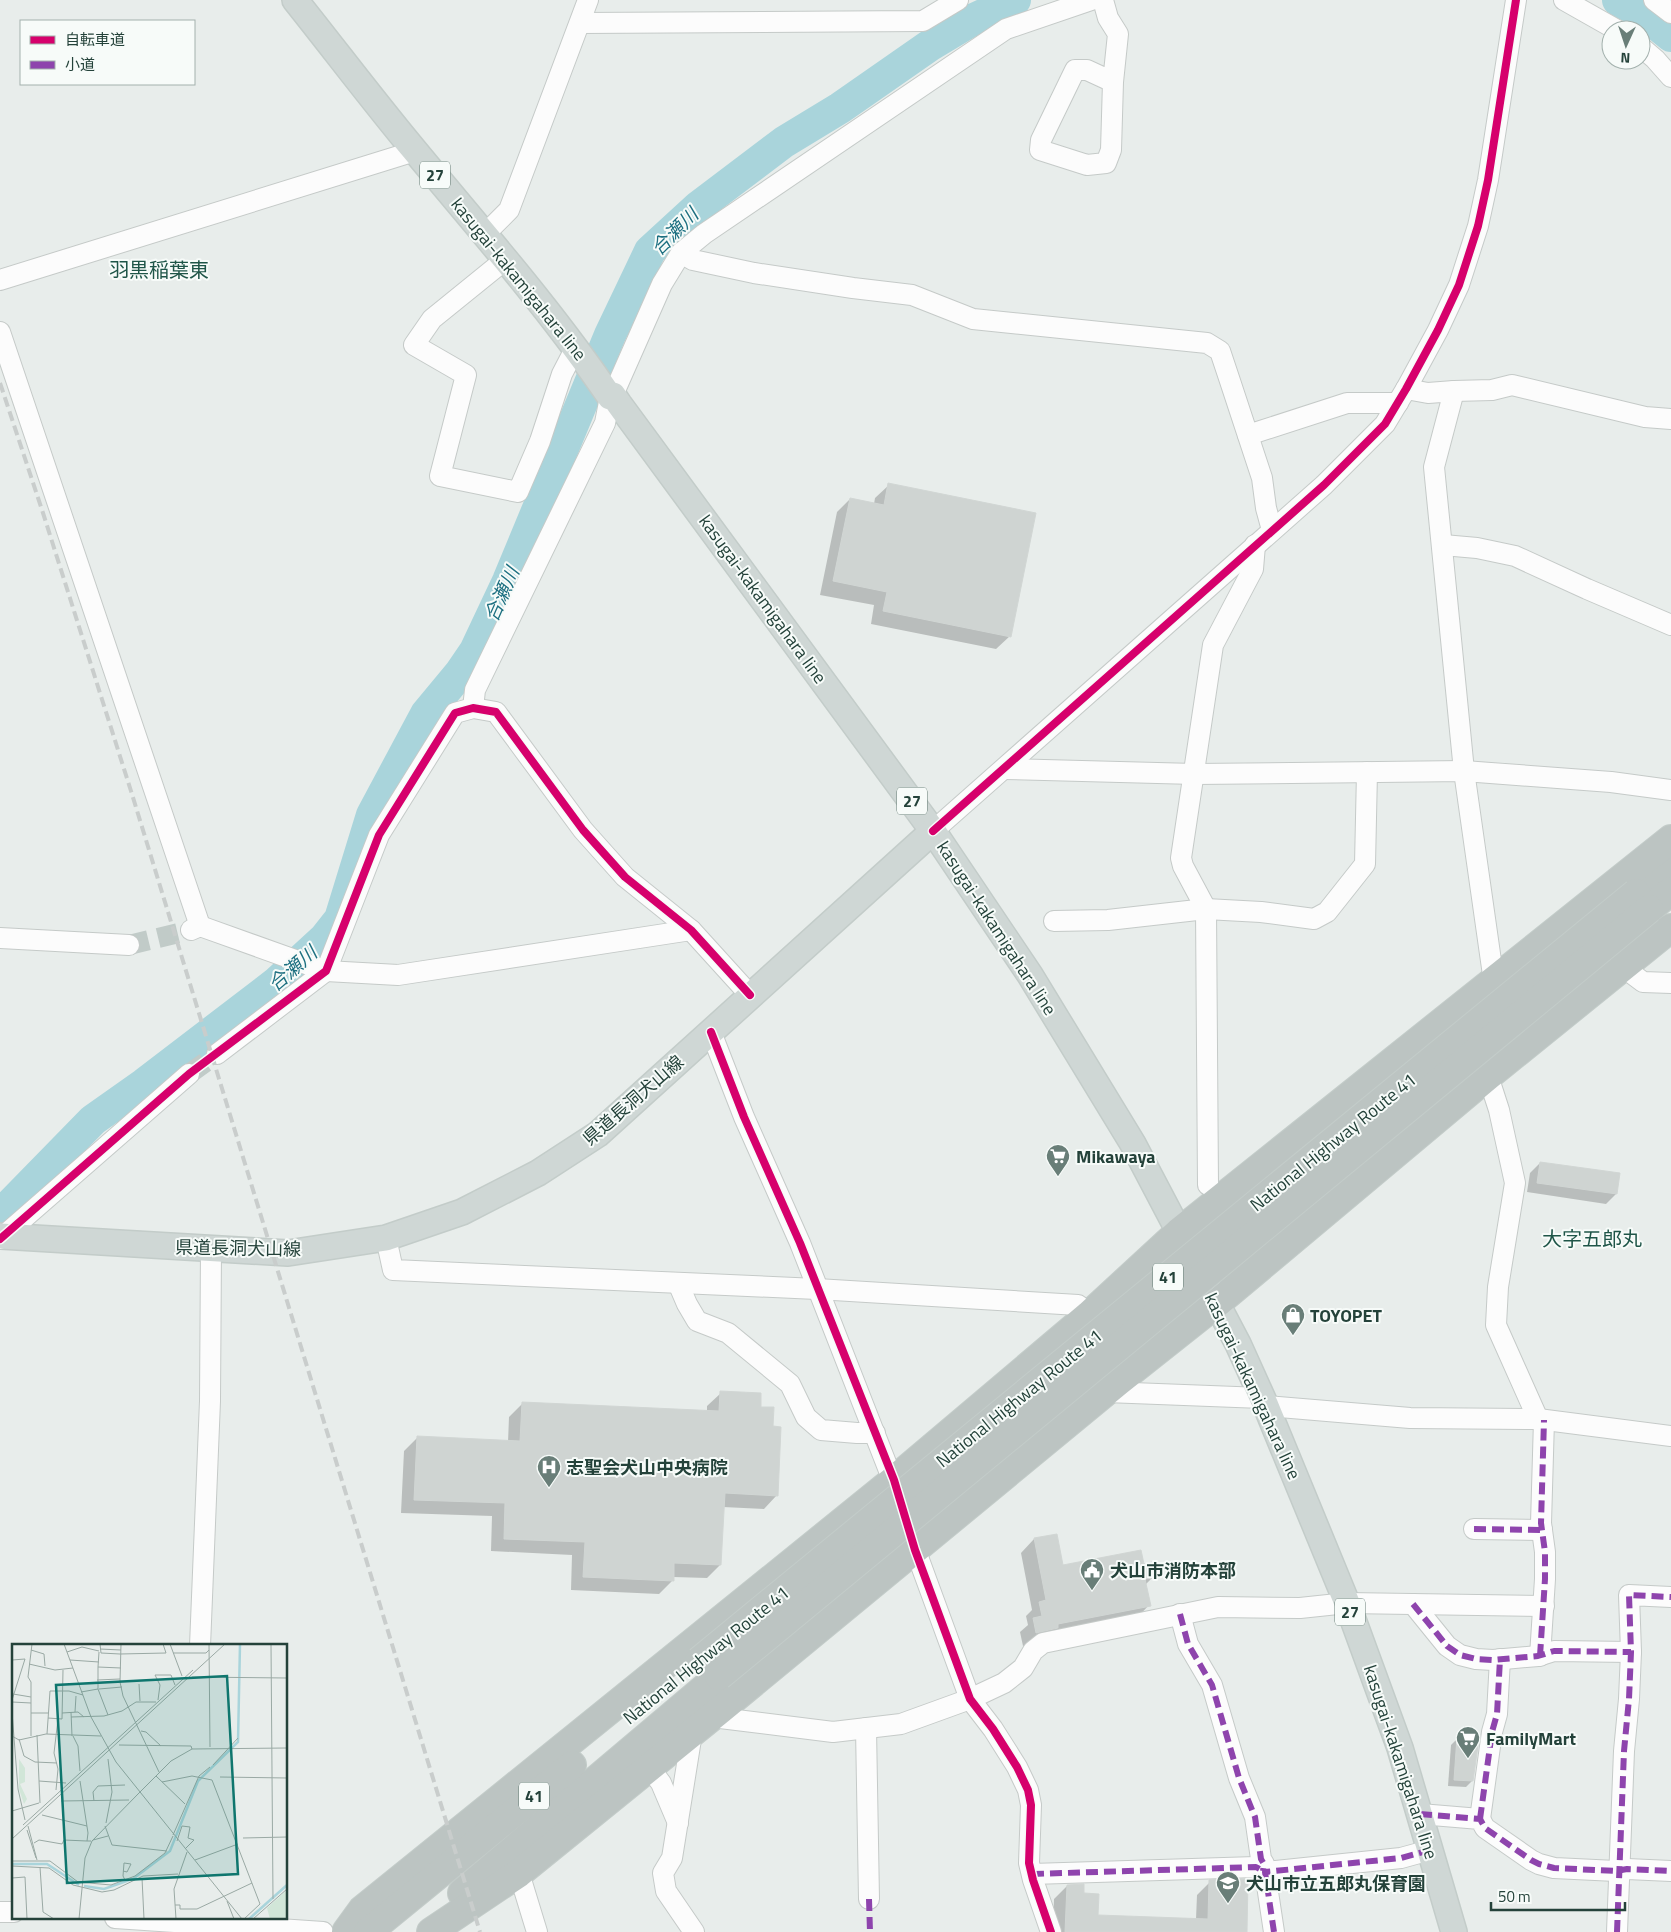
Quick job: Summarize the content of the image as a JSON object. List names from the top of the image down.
{
  "streets": {
    "highway": ["National Highway Route 41", "41"],
    "main road": ["27", "kasugai-kakamigahara line", "県道長洞犬山線"]
  },
  "crossings": [
    ["kasugai-kakamigahara line", "県道長洞犬山線"]
  ],
  "districts": ["羽黒稲葉東", "大字五郎丸"],
  "water": ["合瀬川"],
  "places": {
    "supermarket": ["Mikawaya", "FamilyMart"],
    "shop": ["TOYOPET"],
    "hospital": ["志聖会犬山中央病院"],
    "public building": ["犬山市消防本部"],
    "school or university": ["犬山市立五郎丸保育園"]
  },
  "legend": ["自転車道", "小道"],
  "scale_bar": "50 m",
  "north": "bottom"
}
